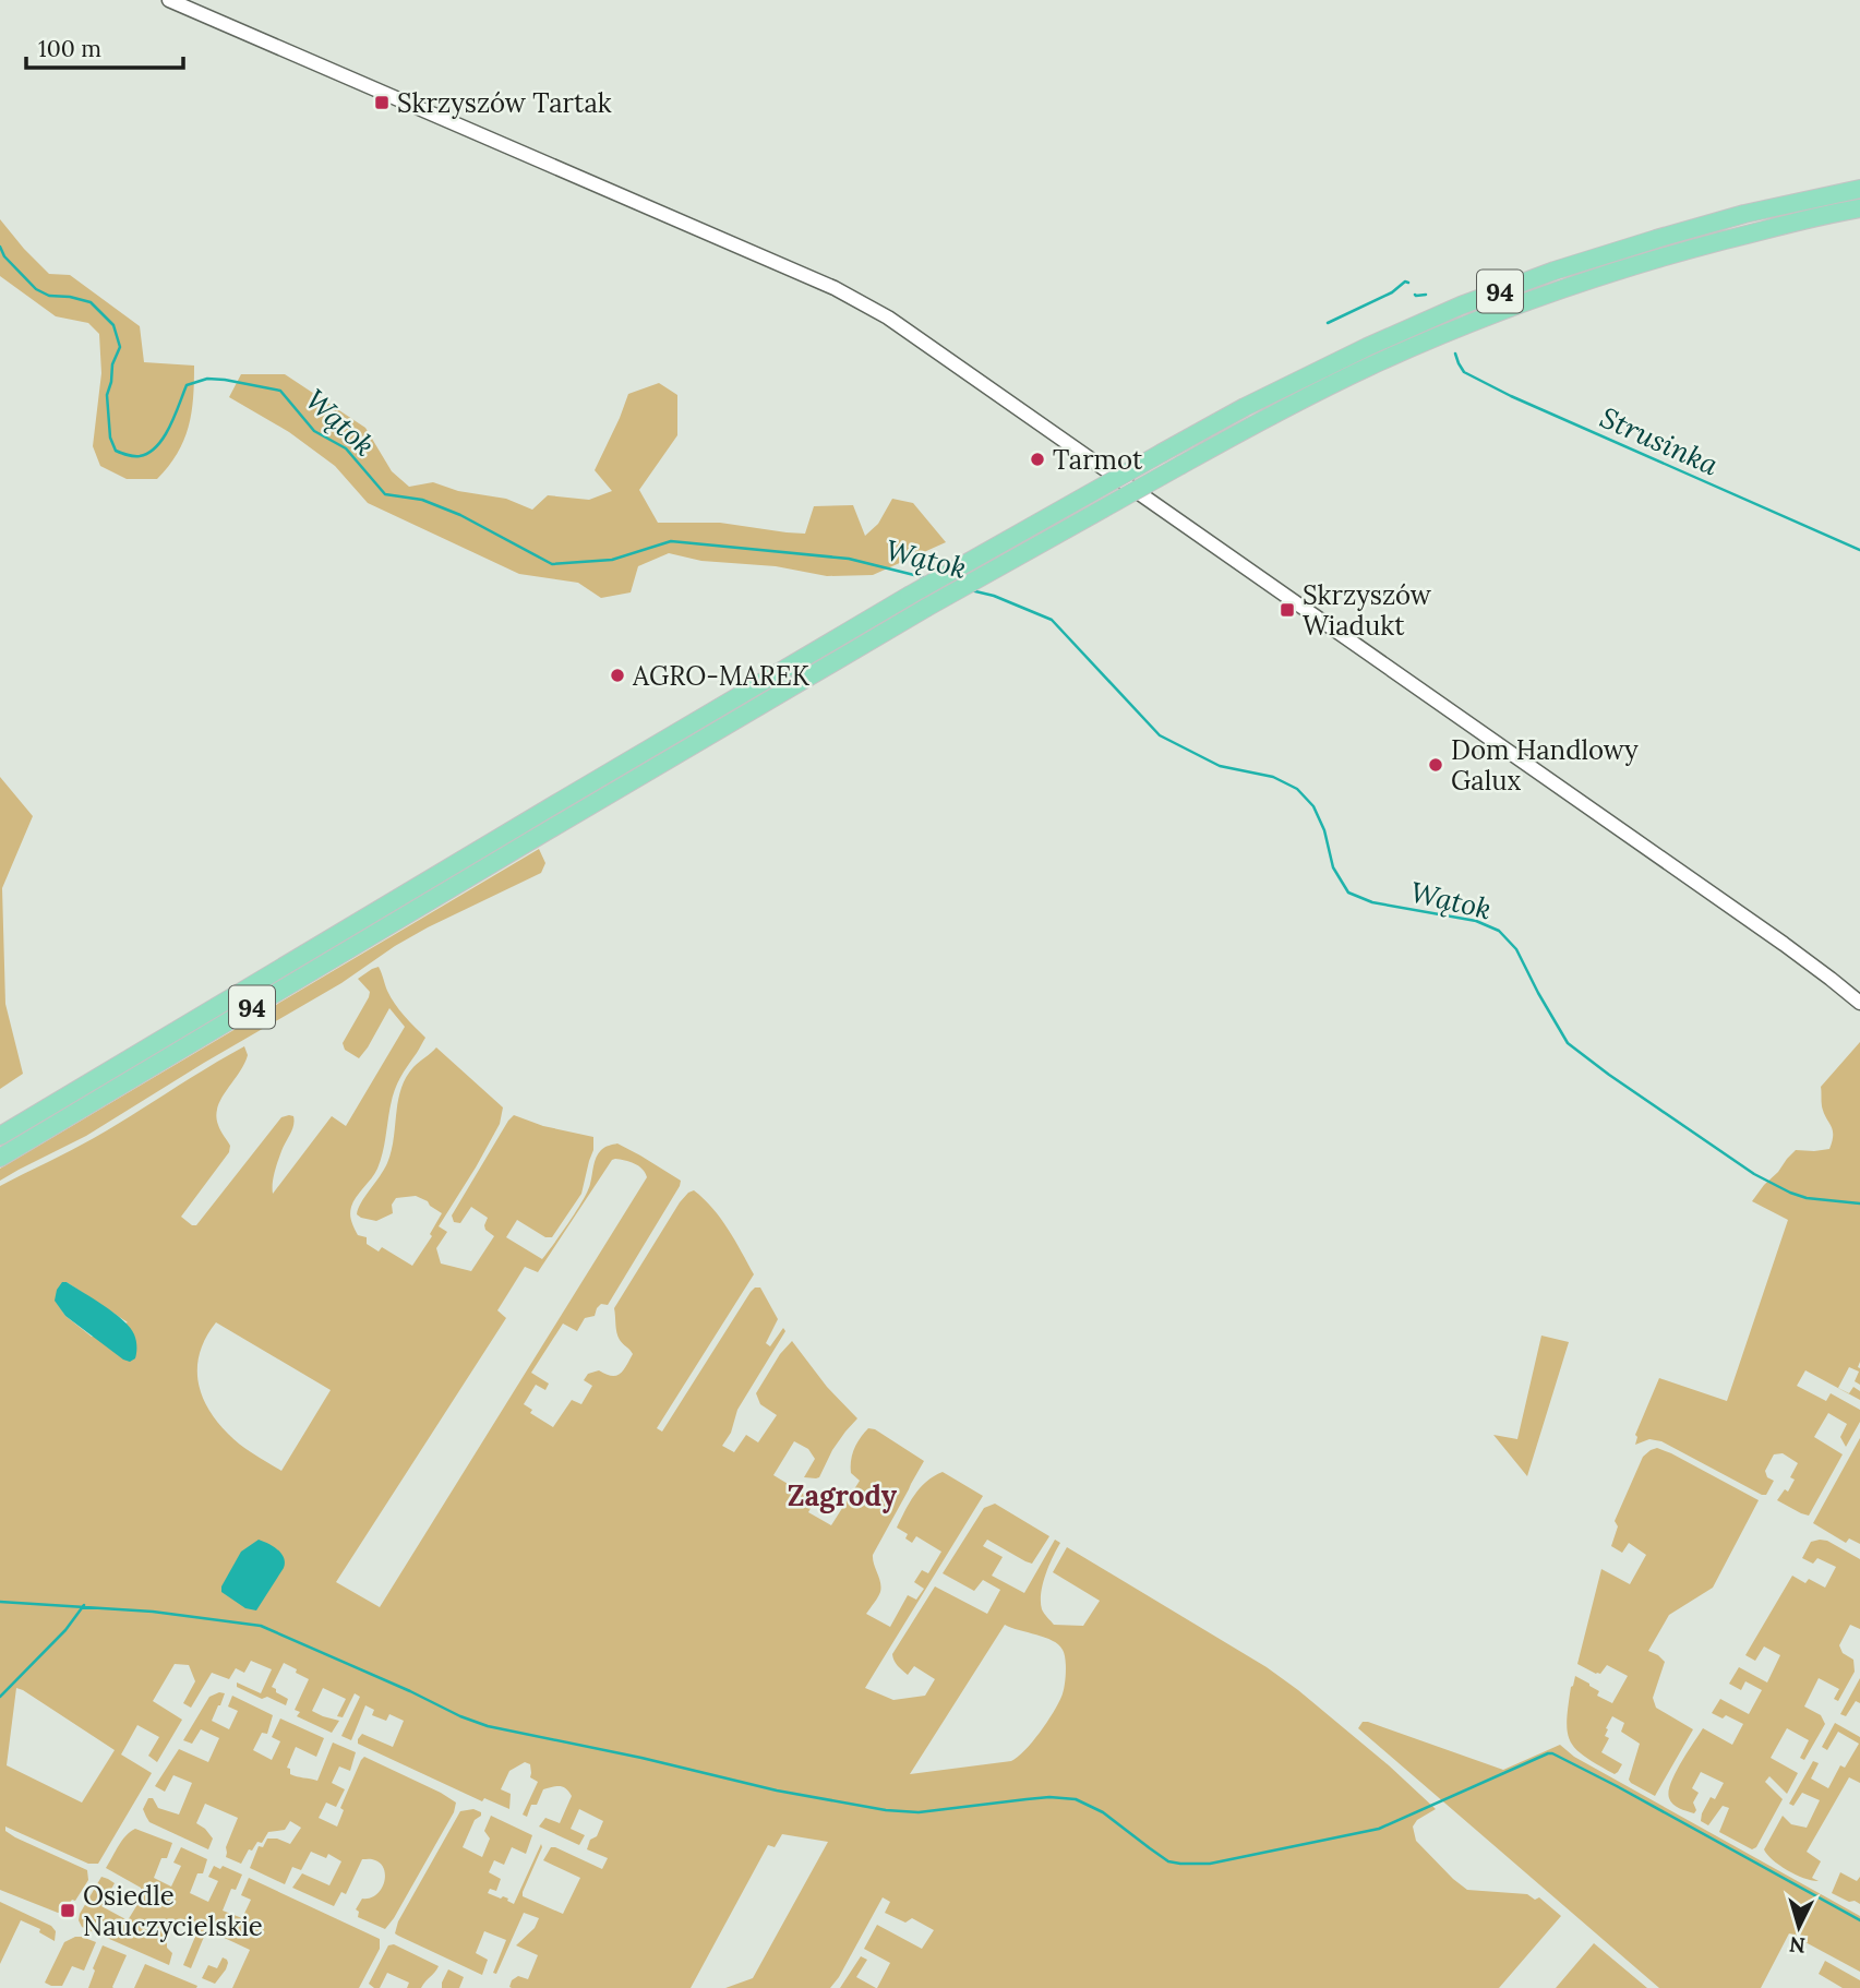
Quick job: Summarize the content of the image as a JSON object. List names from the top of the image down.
{
  "streets": {
    "main road": ["94"]
  },
  "districts": ["Zagrody"],
  "water": ["Wątok", "Strusinka"],
  "places": {
    "transit": ["Skrzyszów Tartak", "Skrzyszów Wiadukt", "Osiedle Nauczycielskie"],
    "other": ["Tarmot", "AGRO-MAREK", "Dom Handlowy Galux"]
  },
  "scale_bar": "100 m",
  "north": "bottom"
}
